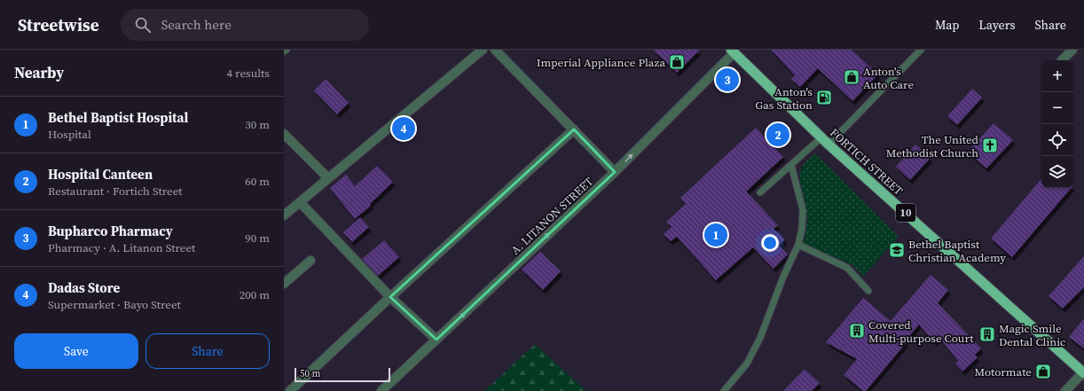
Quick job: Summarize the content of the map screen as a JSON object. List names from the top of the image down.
{
  "streets": {
    "highway": ["FORTICH STREET", "10"],
    "street": ["A. LITANON STREET"]
  },
  "crossings": [
    ["FORTICH STREET", "A. LITANON STREET"]
  ],
  "places": {
    "shop": ["Imperial Appliance Plaza", "Anton's Auto Care", "Motormate"],
    "fuel station": ["Anton's Gas Station"],
    "church": ["The United Methodist Church"],
    "school or university": ["Bethel Baptist Christian Academy"],
    "building": ["Covered Multi-purpose Court", "Magic Smile Dental Clinic"]
  },
  "scale_bar": "50 m",
  "page": {
    "header": "Streetwise",
    "search": "Search here",
    "nav": ["Map", "Layers", "Share"],
    "heading": ["Nearby", "4 results"],
    "map_buttons": ["+", "−"],
    "pins": [
      "3",
      "4",
      "2",
      "1"
    ],
    "list": [
      {
        "mark": "1",
        "name": "Bethel Baptist Hospital",
        "note": "Hospital",
        "value": "30 m"
      },
      {
        "mark": "2",
        "name": "Hospital Canteen",
        "note": "Restaurant · Fortich Street",
        "value": "60 m"
      },
      {
        "mark": "3",
        "name": "Bupharco Pharmacy",
        "note": "Pharmacy · A. Litanon Street",
        "value": "90 m"
      },
      {
        "mark": "4",
        "name": "Dadas Store",
        "note": "Supermarket · Bayo Street",
        "value": "200 m"
      }
    ],
    "buttons": ["Save", "Share"],
    "scale": "50 m"
  }
}
